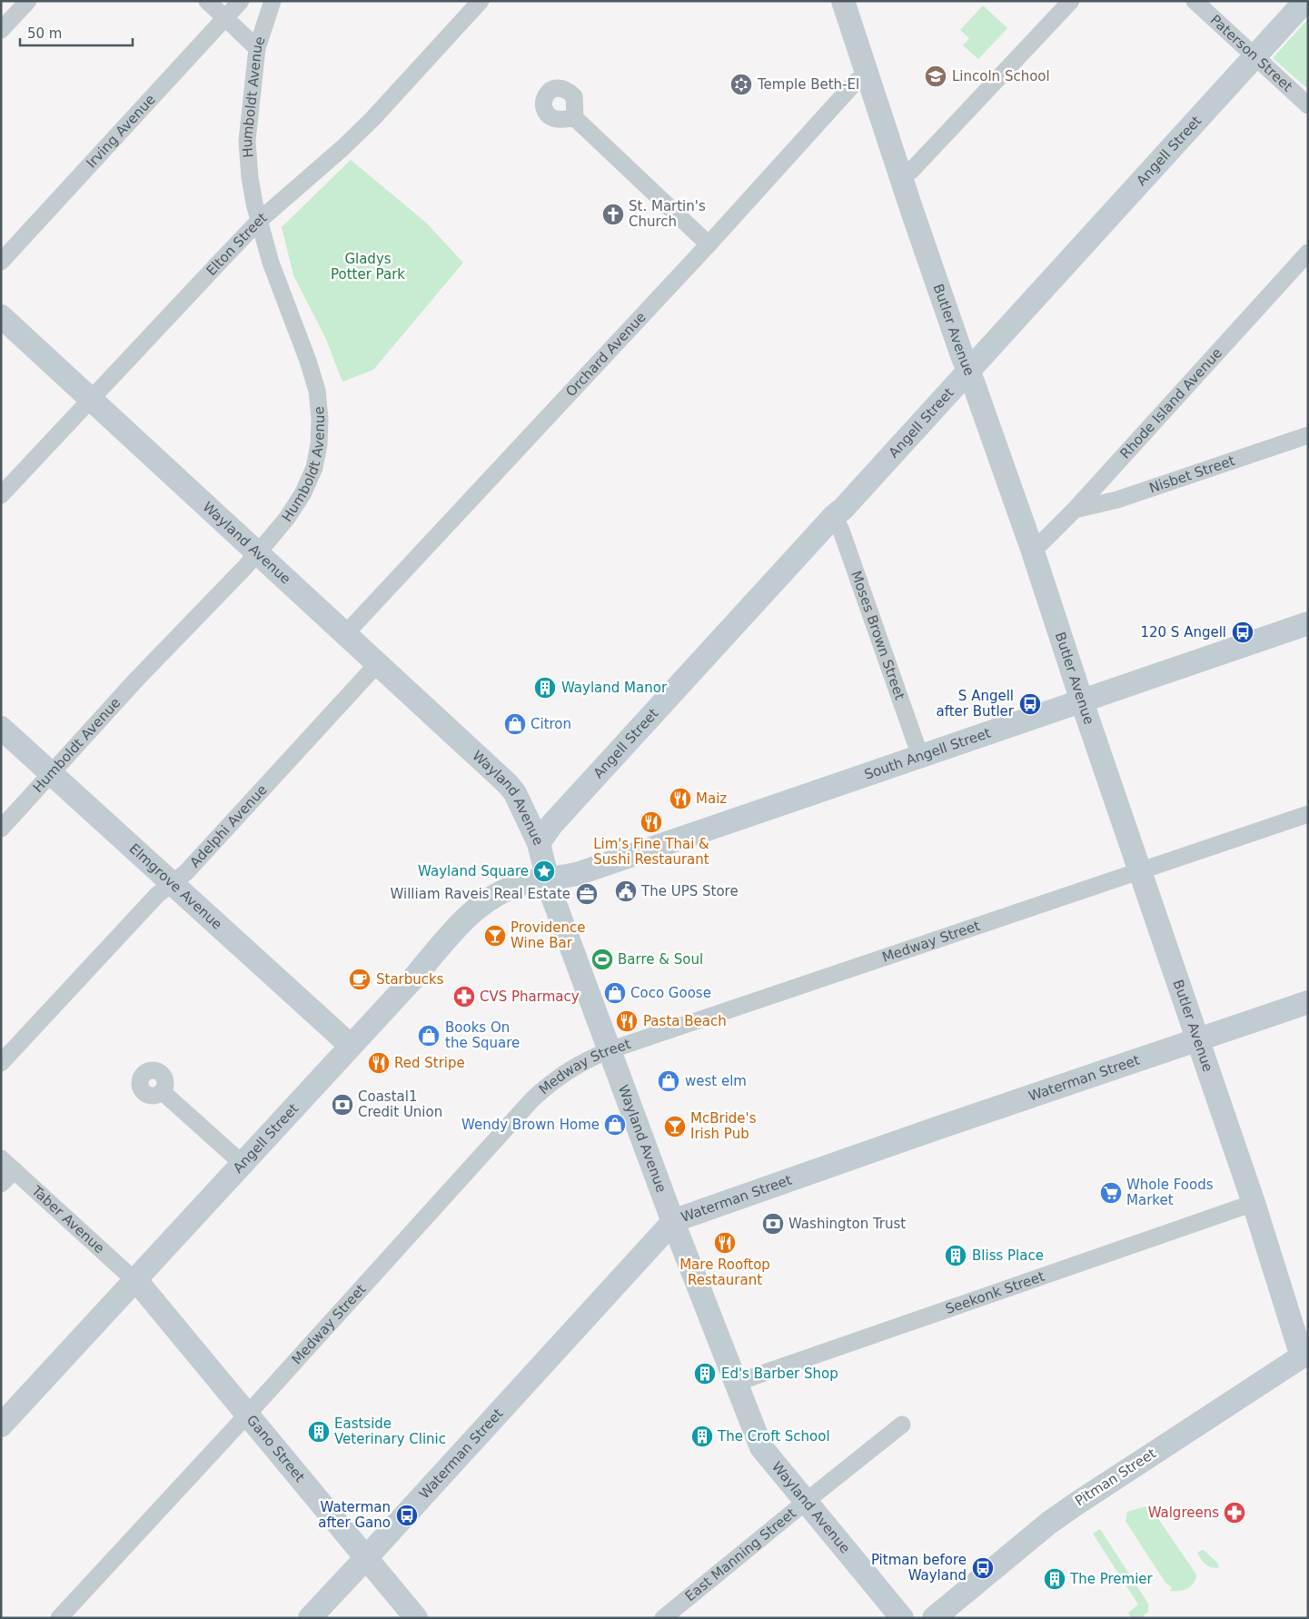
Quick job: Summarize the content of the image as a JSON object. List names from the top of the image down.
{
  "streets": {
    "street": [
      "Paterson Street",
      "Humboldt Avenue",
      "Irving Avenue",
      "Angell Street",
      "Elton Street",
      "Butler Avenue",
      "Orchard Avenue",
      "Rhode Island Avenue",
      "Nisbet Street",
      "Wayland Avenue",
      "Moses Brown Street",
      "South Angell Street",
      "Adelphi Avenue",
      "Elmgrove Avenue",
      "Medway Street",
      "Waterman Street",
      "Taber Avenue",
      "Seekonk Street",
      "Gano Street",
      "Pitman Street",
      "East Manning Street"
    ]
  },
  "crossings": [
    ["Paterson Street", "Angell Street"],
    ["Humboldt Avenue", "Elton Street"],
    ["Humboldt Avenue", "Wayland Avenue"],
    ["Humboldt Avenue", "Elmgrove Avenue"],
    ["Angell Street", "Butler Avenue"],
    ["Angell Street", "Wayland Avenue"],
    ["Angell Street", "Moses Brown Street"],
    ["Angell Street", "South Angell Street"],
    ["Angell Street", "Elmgrove Avenue"],
    ["Angell Street", "Taber Avenue"],
    ["Angell Street", "Gano Street"],
    ["Elton Street", "Wayland Avenue"],
    ["Butler Avenue", "Orchard Avenue"],
    ["Butler Avenue", "Rhode Island Avenue"],
    ["Butler Avenue", "South Angell Street"],
    ["Butler Avenue", "Medway Street"],
    ["Butler Avenue", "Waterman Street"],
    ["Butler Avenue", "Seekonk Street"],
    ["Butler Avenue", "Pitman Street"],
    ["Orchard Avenue", "Wayland Avenue"],
    ["Rhode Island Avenue", "Nisbet Street"],
    ["Wayland Avenue", "South Angell Street"],
    ["Wayland Avenue", "Adelphi Avenue"],
    ["Wayland Avenue", "Medway Street"],
    ["Wayland Avenue", "Waterman Street"],
    ["Wayland Avenue", "Seekonk Street"],
    ["Wayland Avenue", "East Manning Street"],
    ["Moses Brown Street", "South Angell Street"],
    ["Adelphi Avenue", "Elmgrove Avenue"],
    ["Medway Street", "Gano Street"],
    ["Waterman Street", "Gano Street"],
    ["Taber Avenue", "Gano Street"]
  ],
  "parks": ["Gladys Potter Park"],
  "places": {
    "school or university": ["Lincoln School"],
    "synagogue": ["Temple Beth-El"],
    "church": ["St. Martin's Church"],
    "bus stop": [
      "120 S Angell",
      "S Angell after Butler",
      "Waterman after Gano",
      "Pitman before Wayland"
    ],
    "building": [
      "Wayland Manor",
      "Bliss Place",
      "Ed's Barber Shop",
      "Eastside Veterinary Clinic",
      "The Croft School",
      "The Premier"
    ],
    "shop": [
      "Citron",
      "Coco Goose",
      "Books On the Square",
      "west elm",
      "Wendy Brown Home"
    ],
    "restaurant": [
      "Maiz",
      "Lim's Fine Thai & Sushi Restaurant",
      "Pasta Beach",
      "Red Stripe",
      "Mare Rooftop Restaurant"
    ],
    "place": ["Wayland Square"],
    "public building": ["The UPS Store"],
    "office": ["William Raveis Real Estate"],
    "bar": ["Providence Wine Bar", "McBride's Irish Pub"],
    "sports": ["Barre & Soul"],
    "cafe": ["Starbucks"],
    "pharmacy": ["CVS Pharmacy", "Walgreens"],
    "bank": ["Coastal1 Credit Union", "Washington Trust"],
    "supermarket": ["Whole Foods Market"]
  },
  "scale_bar": "50 m"
}
